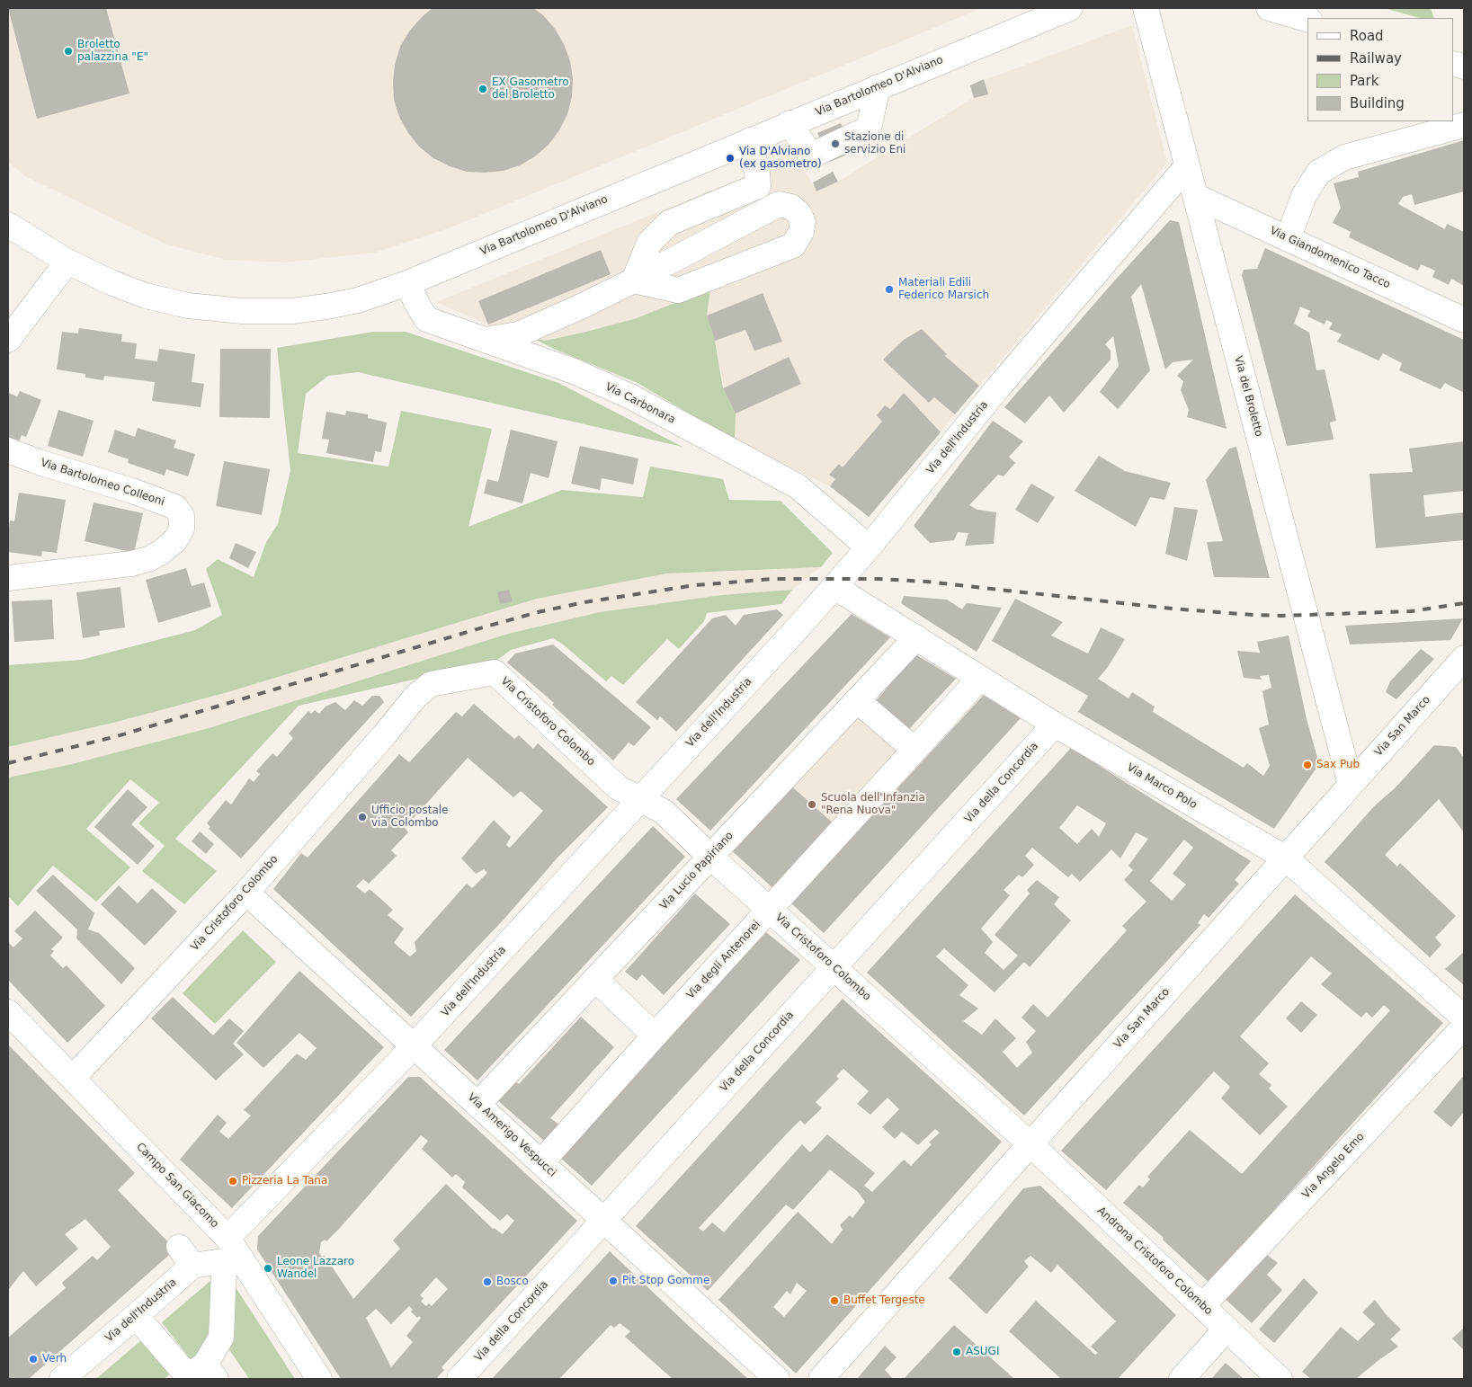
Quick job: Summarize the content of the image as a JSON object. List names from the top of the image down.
{
  "streets": {
    "street": [
      "Via Bartolomeo D'Alviano",
      "Via Giandomenico Tacco",
      "Via del Broletto",
      "Via Carbonara",
      "Via dell'Industria",
      "Via Bartolomeo Colleoni",
      "Via Cristoforo Colombo",
      "Via San Marco",
      "Via della Concordia",
      "Via Marco Polo",
      "Via Lucio Papiriano",
      "Via degli Antenorei",
      "Via Amerigo Vespucci",
      "Via Angelo Emo",
      "Campo San Giacomo",
      "Androna Cristoforo Colombo"
    ]
  },
  "crossings": [
    ["Via Bartolomeo D'Alviano", "Via Carbonara"],
    ["Via Giandomenico Tacco", "Via del Broletto"],
    ["Via del Broletto", "Via dell'Industria"],
    ["Via del Broletto", "Via San Marco"],
    ["Via Carbonara", "Via dell'Industria"],
    ["Via dell'Industria", "Via Cristoforo Colombo"],
    ["Via dell'Industria", "Via Marco Polo"],
    ["Via dell'Industria", "Via Amerigo Vespucci"],
    ["Via dell'Industria", "Campo San Giacomo"],
    ["Via Cristoforo Colombo", "Via San Marco"],
    ["Via Cristoforo Colombo", "Via della Concordia"],
    ["Via Cristoforo Colombo", "Via Lucio Papiriano"],
    ["Via Cristoforo Colombo", "Via degli Antenorei"],
    ["Via Cristoforo Colombo", "Via Amerigo Vespucci"],
    ["Via Cristoforo Colombo", "Campo San Giacomo"],
    ["Via Cristoforo Colombo", "Androna Cristoforo Colombo"],
    ["Via San Marco", "Via Marco Polo"],
    ["Via San Marco", "Androna Cristoforo Colombo"],
    ["Via della Concordia", "Via Marco Polo"],
    ["Via della Concordia", "Via Amerigo Vespucci"],
    ["Via Marco Polo", "Via Lucio Papiriano"],
    ["Via Marco Polo", "Via degli Antenorei"],
    ["Via Lucio Papiriano", "Via Amerigo Vespucci"],
    ["Via degli Antenorei", "Via Amerigo Vespucci"],
    ["Via Angelo Emo", "Androna Cristoforo Colombo"]
  ],
  "places": [
    "Broletto palazzina \"E\"",
    "EX Gasometro del Broletto",
    "Stazione di servizio Eni",
    "Via D'Alviano (ex gasometro)",
    "Materiali Edili Federico Marsich",
    "Sax Pub",
    "Scuola dell'Infanzia \"Rena Nuova\"",
    "Ufficio postale via Colombo",
    "Pizzeria La Tana",
    "Leone Lazzaro Wandel",
    "Pit Stop Gomme",
    "Bosco",
    "Buffet Tergeste",
    "ASUGI",
    "Verh"
  ],
  "legend": [
    "Road",
    "Railway",
    "Park",
    "Building"
  ]
}
